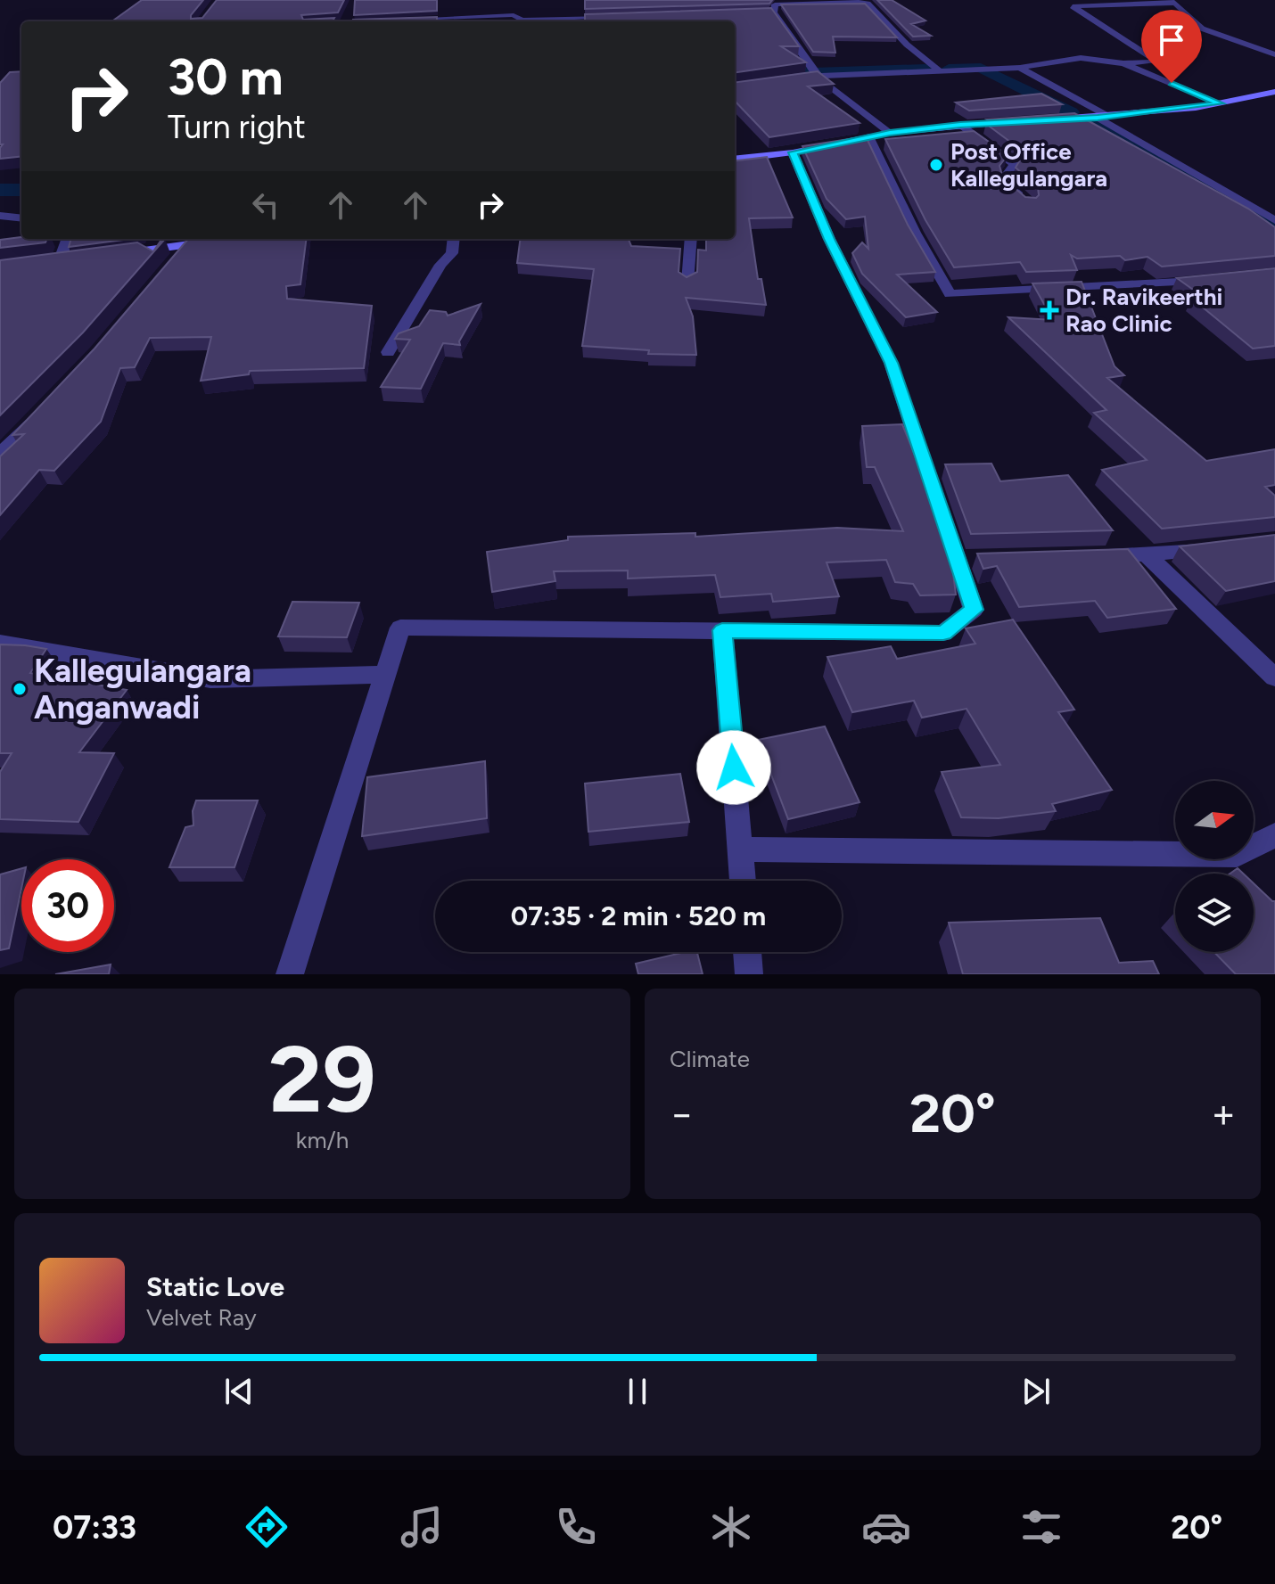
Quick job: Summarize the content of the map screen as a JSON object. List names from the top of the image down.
{
  "places": {
    "other": ["Post Office Kallegulangara", "Kallegulangara Anganwadi"],
    "health": ["Dr. Ravikeerthi Rao Clinic"]
  },
  "north": "right",
  "page": {
    "turn": ["30 m", "Turn right"],
    "limit": "30",
    "trip": "07:35 · 2 min · 520 m",
    "tile": [
      ["29", "km/h"],
      "Climate"
    ],
    "heat": ["−", "20°", "+"],
    "song": ["Static Love", "Velvet Ray"],
    "tabs": ["07:33", "20°"]
  }
}
